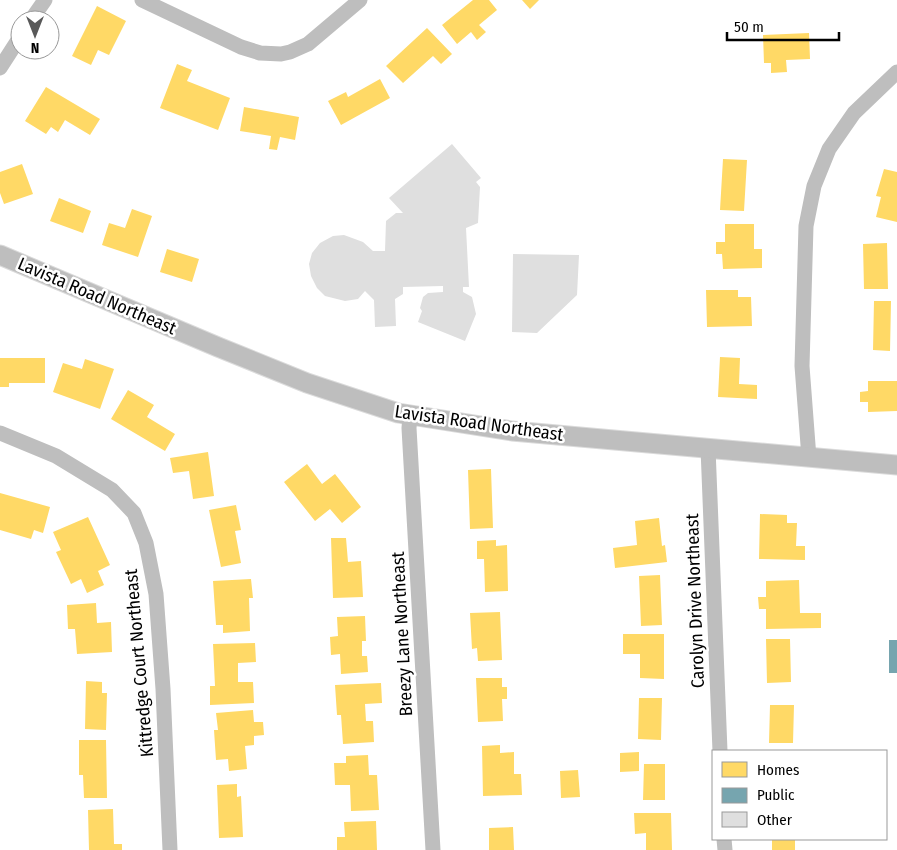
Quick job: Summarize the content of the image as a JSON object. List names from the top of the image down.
{
  "streets": {
    "main road": ["Lavista Road Northeast"],
    "street": ["Carolyn Drive Northeast", "Breezy Lane Northeast", "Kittredge Court Northeast"]
  },
  "crossings": [
    ["Lavista Road Northeast", "Carolyn Drive Northeast"],
    ["Lavista Road Northeast", "Breezy Lane Northeast"]
  ],
  "legend": ["Homes", "Public", "Other"],
  "scale_bar": "50 m",
  "north": "bottom"
}
